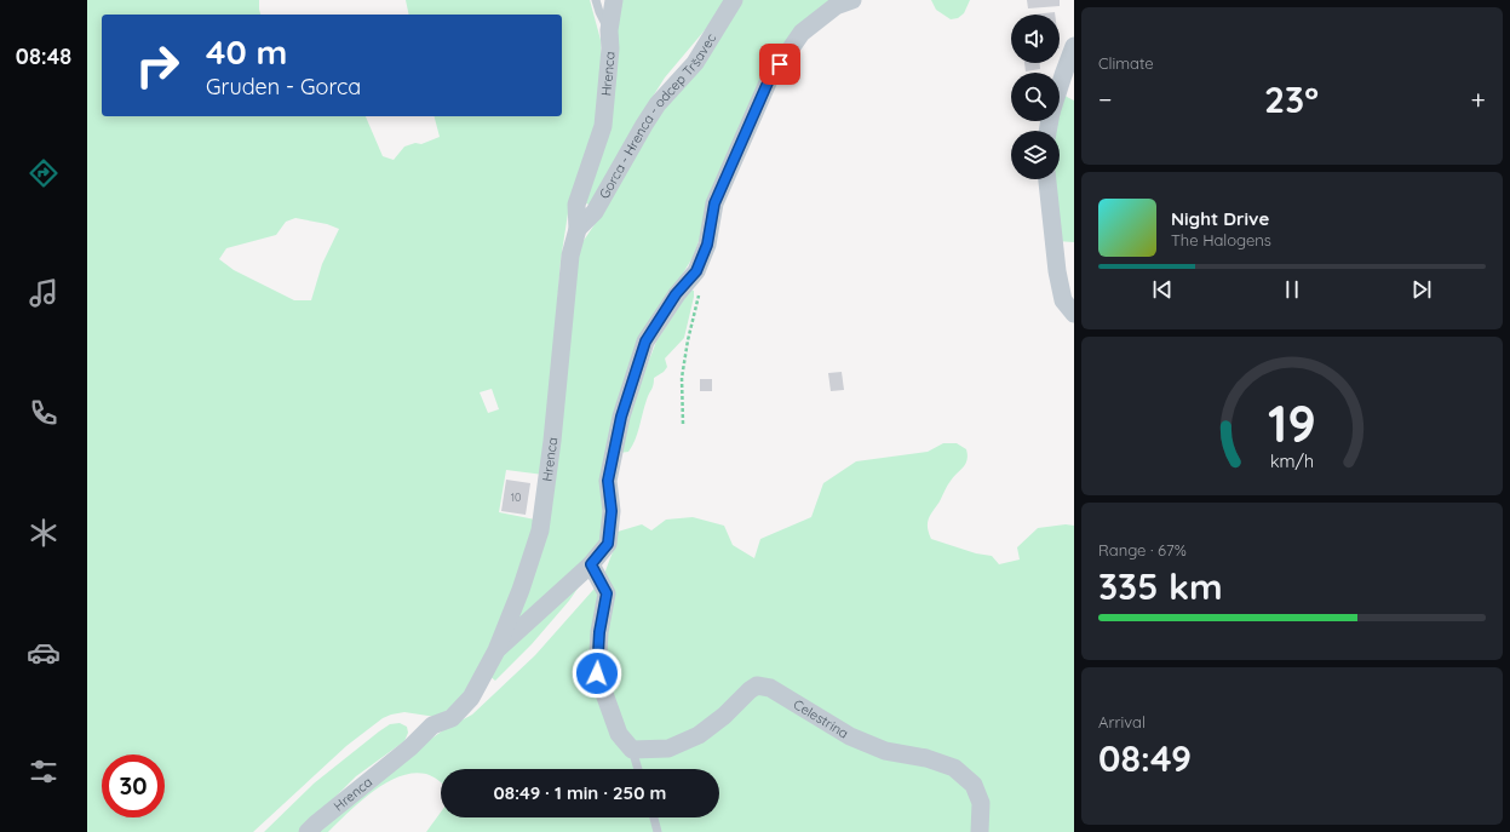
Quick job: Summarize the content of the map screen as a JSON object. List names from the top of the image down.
{
  "streets": {
    "street": ["Hrenca", "Gorca - Hrenca - odcep Tršavec", "Celestrina"]
  },
  "crossings": [
    ["Hrenca", "Gorca - Hrenca - odcep Tršavec"]
  ],
  "house_numbers": ["10"],
  "page": {
    "tabs": "08:48",
    "tile": [
      "Climate",
      ["Range · 67%", "335 km"],
      ["Arrival", "08:49"]
    ],
    "turn": ["40 m", "Gruden - Gorca"],
    "heat": ["−", "23°", "+"],
    "song": ["Night Drive", "The Halogens"],
    "limit": "30",
    "trip": "08:49 · 1 min · 250 m",
    "gauge": ["19", "km/h"]
  }
}
